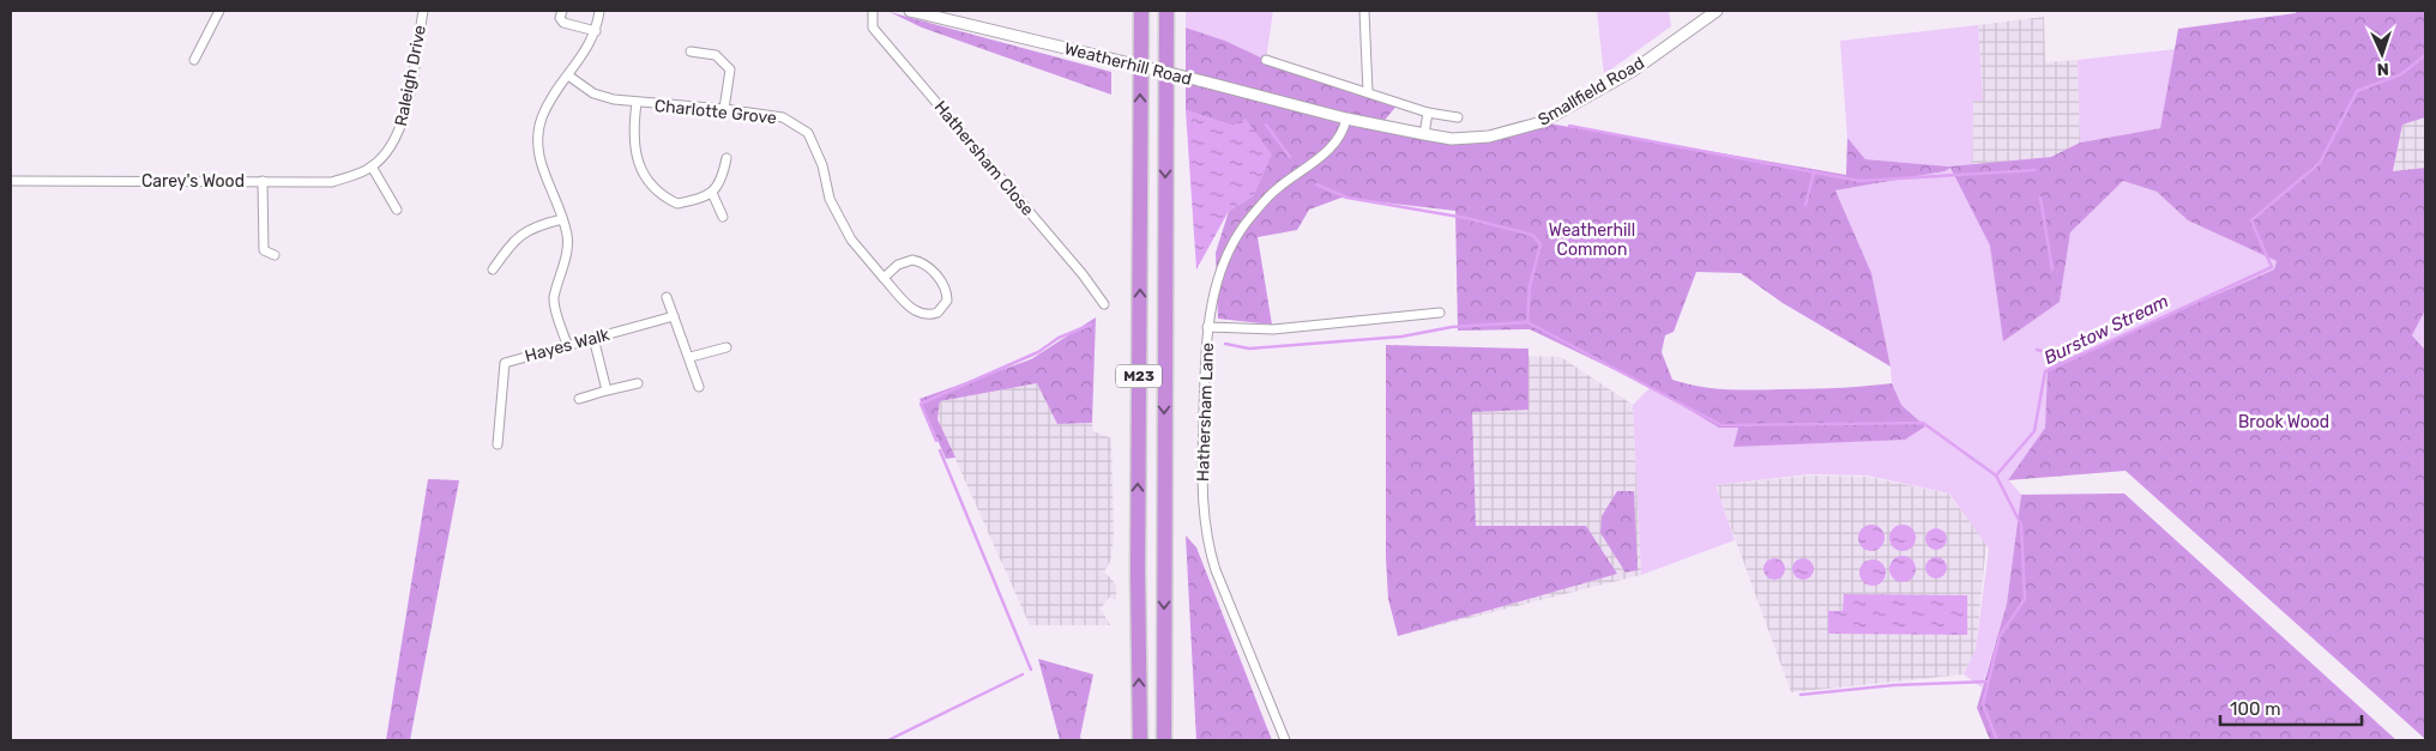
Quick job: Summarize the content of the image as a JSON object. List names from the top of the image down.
{
  "streets": {
    "highway": ["M23"],
    "street": [
      "Weatherhill Road",
      "Raleigh Drive",
      "Smallfield Road",
      "Charlotte Grove",
      "Hathersham Close",
      "Carey's Wood",
      "Hayes Walk",
      "Hathersham Lane"
    ]
  },
  "crossings": [
    ["Weatherhill Road", "Smallfield Road"],
    ["Weatherhill Road", "Hathersham Lane"],
    ["Raleigh Drive", "Carey's Wood"],
    ["Smallfield Road", "Hathersham Lane"]
  ],
  "water": ["Burstow Stream"],
  "parks": ["Weatherhill Common", "Brook Wood"],
  "scale_bar": "100 m",
  "north": "bottom"
}
